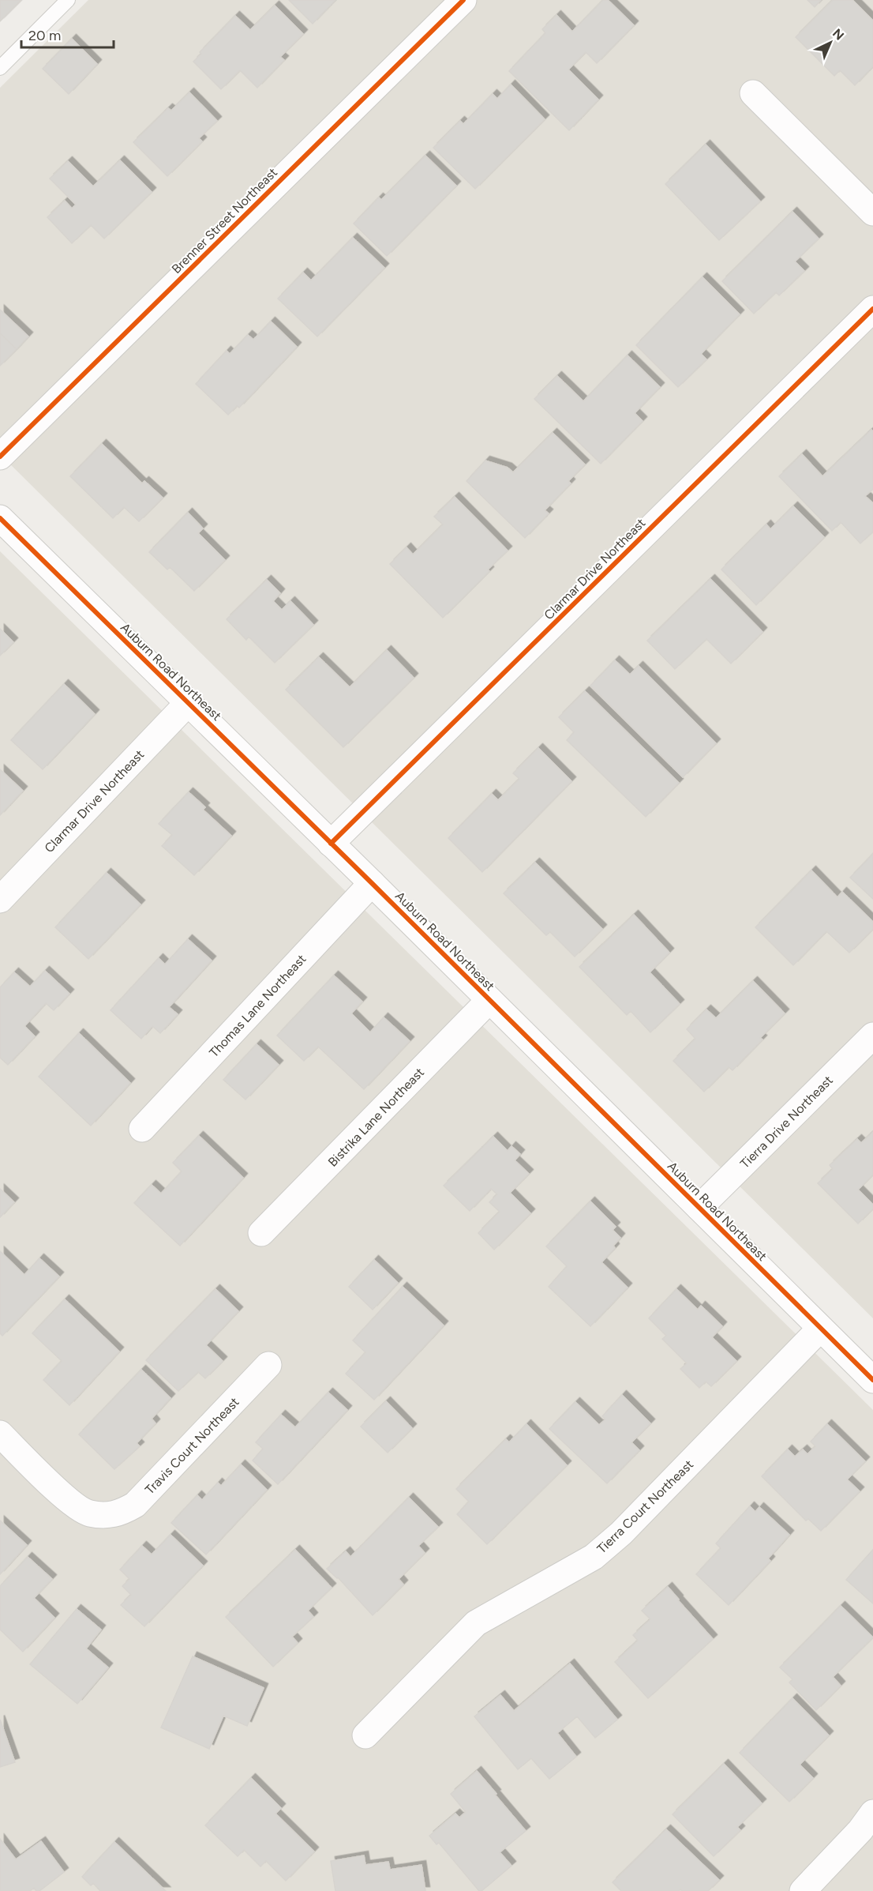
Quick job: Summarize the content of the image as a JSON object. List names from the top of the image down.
{
  "streets": {
    "street": [
      "Brenner Street Northeast",
      "Clarmar Drive Northeast",
      "Auburn Road Northeast",
      "Thomas Lane Northeast",
      "Bistrika Lane Northeast",
      "Tierra Drive Northeast",
      "Travis Court Northeast",
      "Tierra Court Northeast"
    ]
  },
  "crossings": [
    ["Clarmar Drive Northeast", "Auburn Road Northeast"],
    ["Auburn Road Northeast", "Thomas Lane Northeast"],
    ["Auburn Road Northeast", "Bistrika Lane Northeast"],
    ["Auburn Road Northeast", "Tierra Drive Northeast"],
    ["Auburn Road Northeast", "Tierra Court Northeast"]
  ],
  "scale_bar": "20 m",
  "north": "top right"
}
